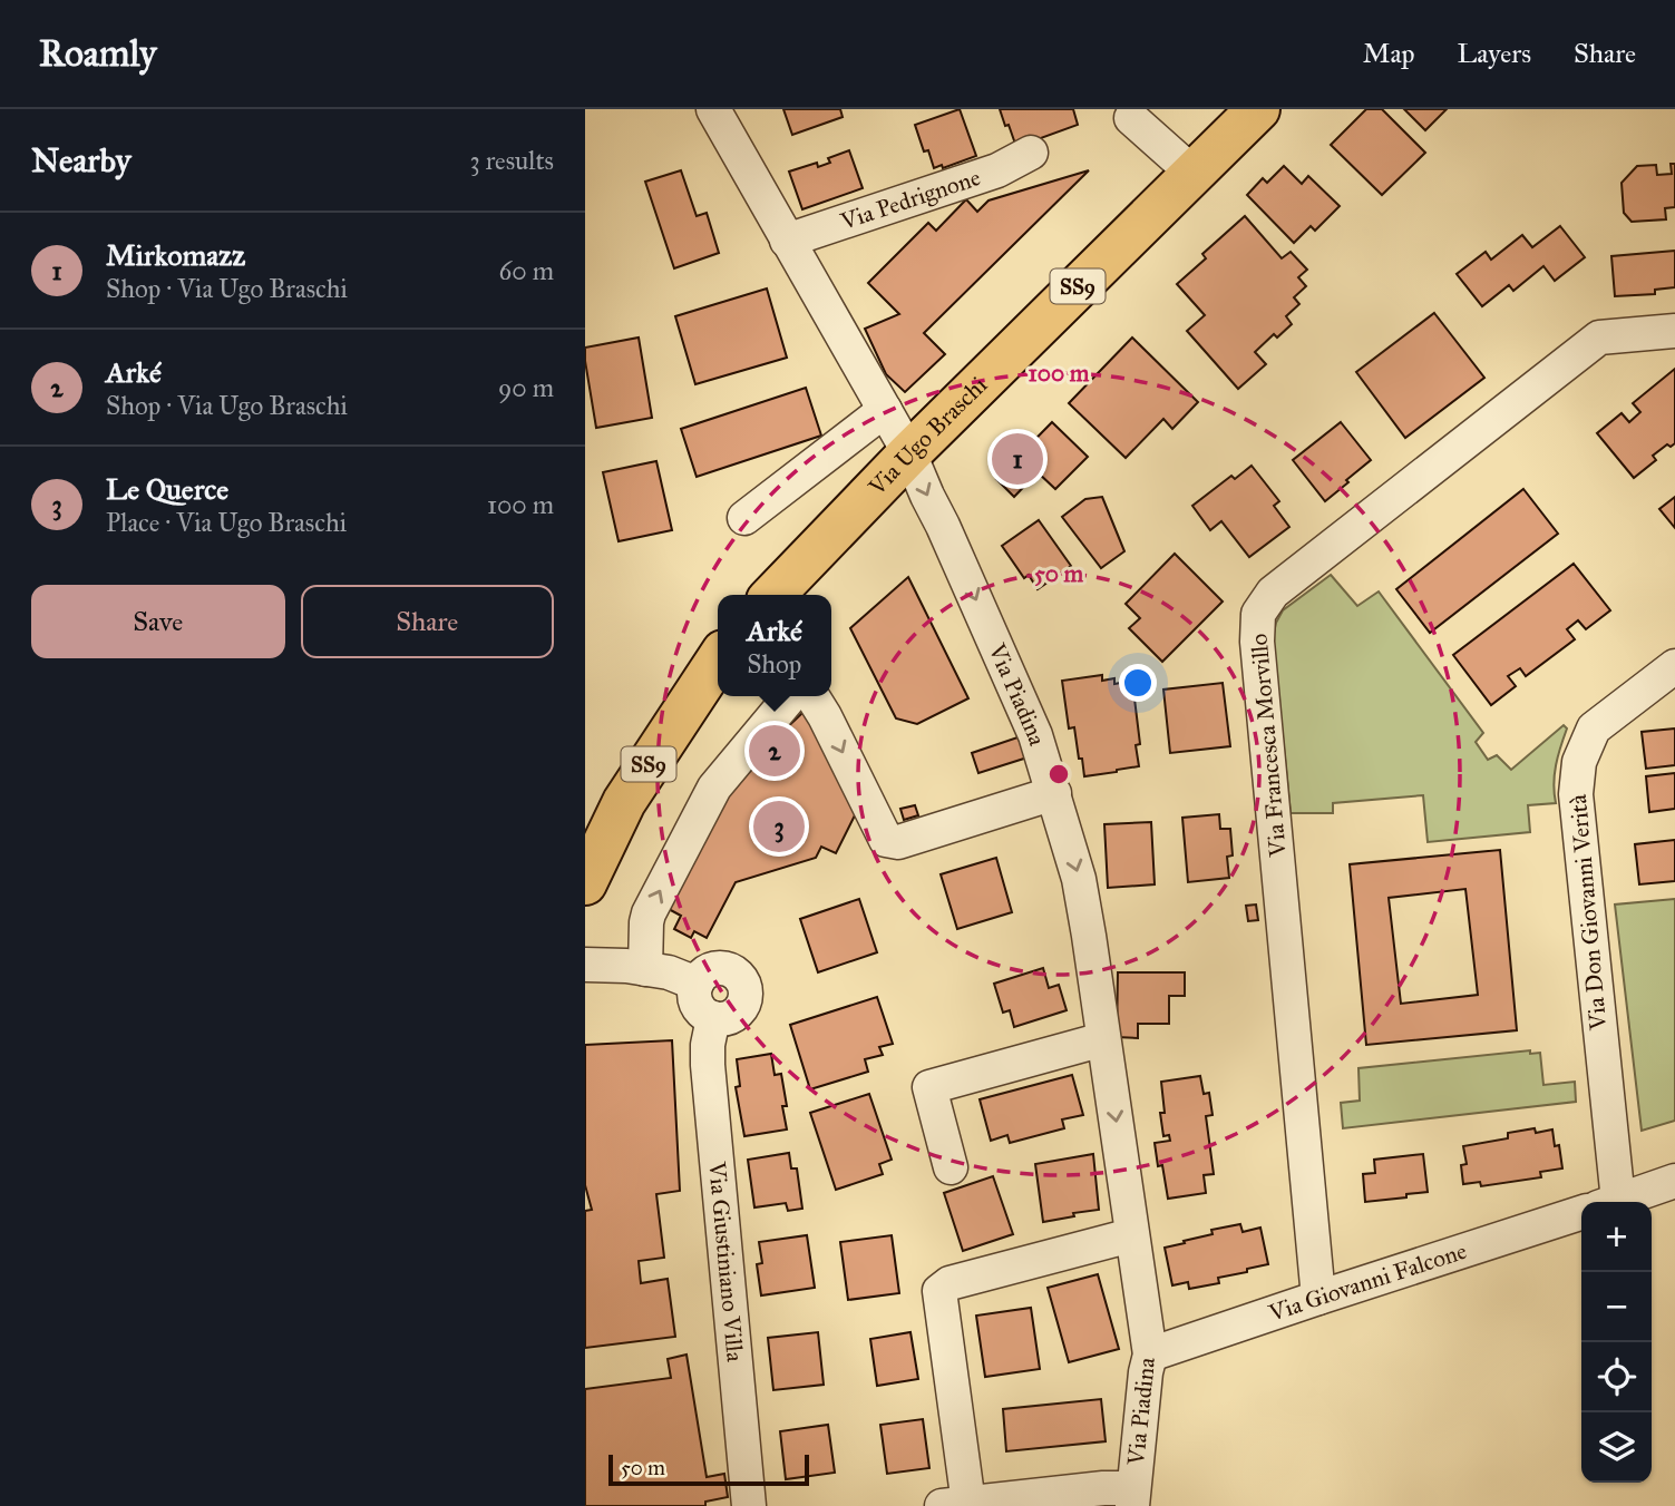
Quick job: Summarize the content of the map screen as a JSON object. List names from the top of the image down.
{
  "streets": {
    "main road": ["SS9", "Via Ugo Braschi"],
    "street": [
      "Via Pedrignone",
      "Via Piadina",
      "Via Francesca Morvillo",
      "Via Don Giovanni Verità",
      "Via Giustiniano Villa",
      "Via Giovanni Falcone"
    ]
  },
  "crossings": [
    ["Via Ugo Braschi", "Via Piadina"],
    ["Via Piadina", "Via Giovanni Falcone"],
    ["Via Francesca Morvillo", "Via Giovanni Falcone"]
  ],
  "one_way": ["Via Piadina"],
  "scale_bar": "50 m",
  "page": {
    "header": "Roamly",
    "nav": ["Map", "Layers", "Share"],
    "heading": ["Nearby", "3 results"],
    "list": [
      {
        "mark": "1",
        "name": "Mirkomazz",
        "note": "Shop · Via Ugo Braschi",
        "value": "60 m"
      },
      {
        "mark": "2",
        "name": "Arké",
        "note": "Shop · Via Ugo Braschi",
        "value": "90 m"
      },
      {
        "mark": "3",
        "name": "Le Querce",
        "note": "Place · Via Ugo Braschi",
        "value": "100 m"
      }
    ],
    "pins": ["1", "2", "3"],
    "buttons": ["Save", "Share"],
    "popup": ["Arké", "Shop"],
    "map_buttons": ["+", "−"],
    "scale": "50 m"
  },
  "rings": ["100 m", "50 m"]
}
